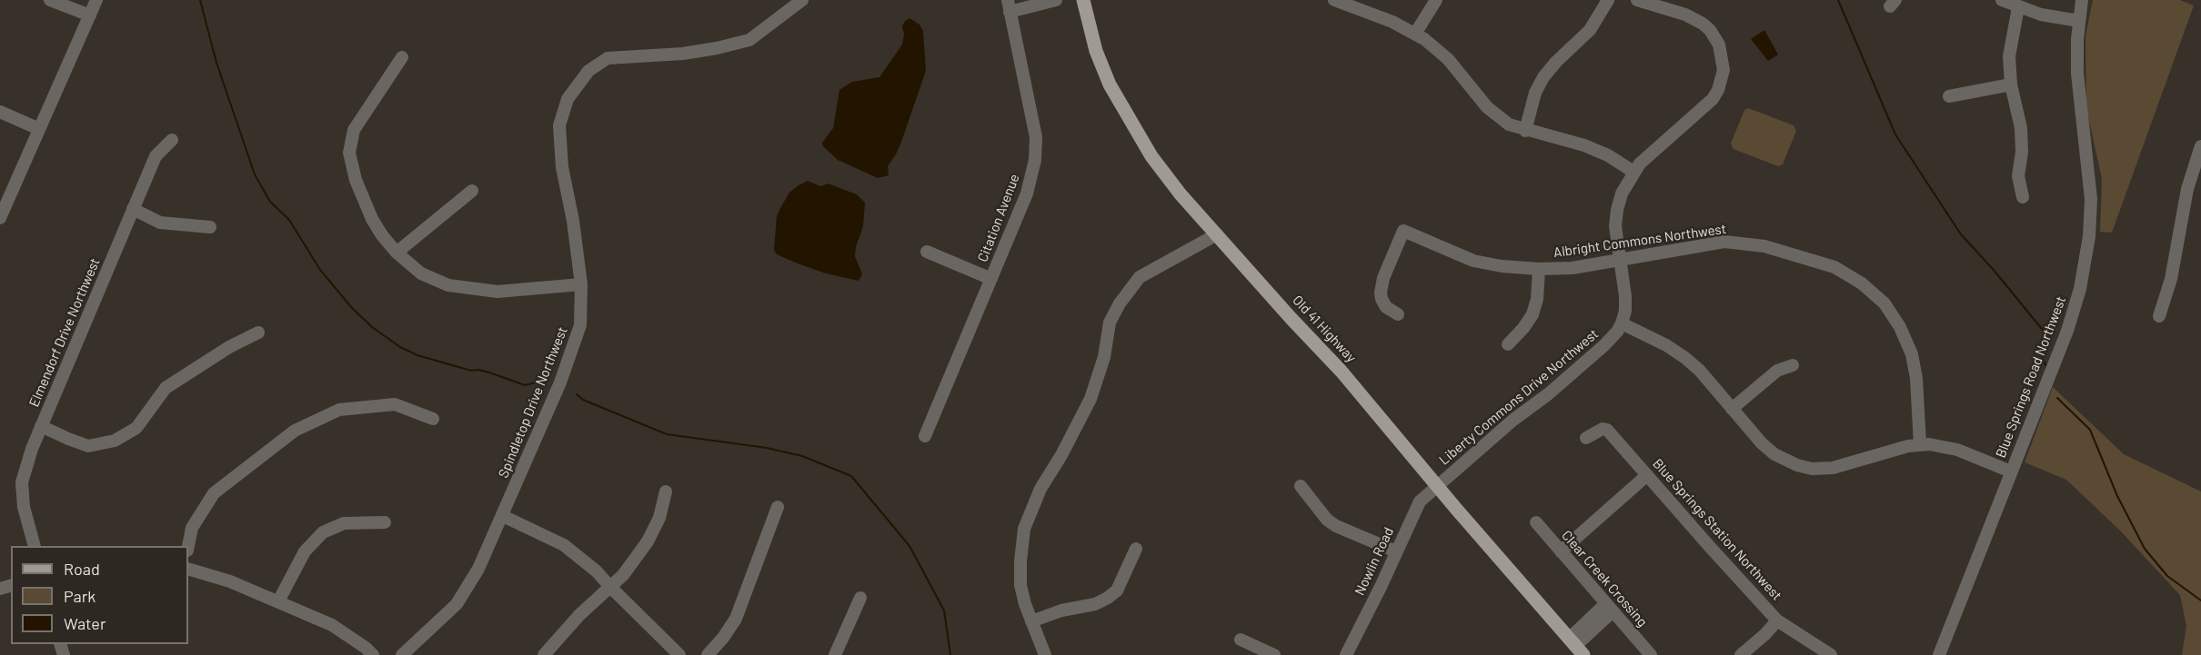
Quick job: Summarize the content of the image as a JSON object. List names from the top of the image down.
{
  "streets": {
    "main road": ["Old 41 Highway"],
    "street": [
      "Citation Avenue",
      "Albright Commons Northwest",
      "Elmendorf Drive Northwest",
      "Blue Springs Road Northwest",
      "Liberty Commons Drive Northwest",
      "Spindletop Drive Northwest",
      "Blue Springs Station Northwest",
      "Nowlin Road",
      "Clear Creek Crossing"
    ]
  },
  "crossings": [
    ["Old 41 Highway", "Liberty Commons Drive Northwest"],
    ["Old 41 Highway", "Nowlin Road"],
    ["Liberty Commons Drive Northwest", "Nowlin Road"]
  ],
  "legend": ["Road", "Park", "Water"]
}
